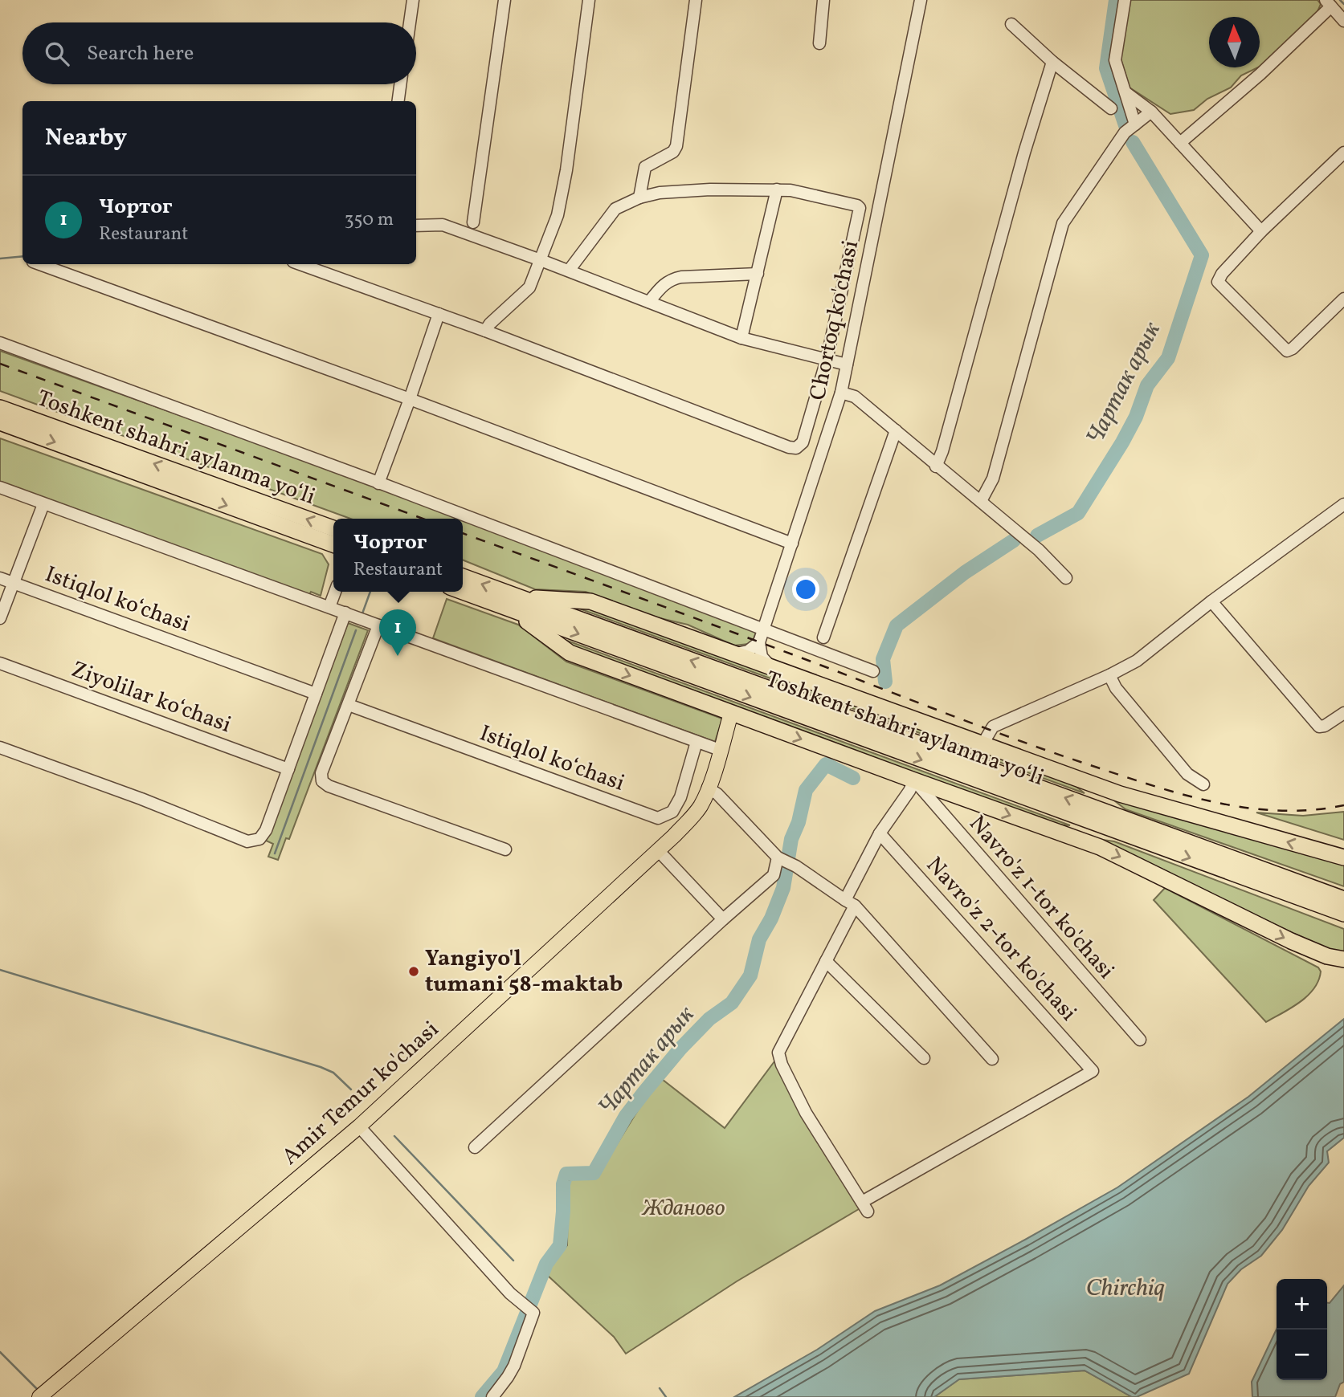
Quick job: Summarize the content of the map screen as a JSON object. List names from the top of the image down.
{
  "streets": {
    "highway": ["Toshkent shahri aylanma yoʻli"],
    "main road": ["Amir Temur ko'chasi"],
    "street": [
      "Chortoq ko'chasi",
      "Istiqlol koʻchasi",
      "Ziyolilar koʻchasi",
      "Navro'z 1-tor ko'chasi",
      "Navro'z 2-tor ko'chasi"
    ]
  },
  "water": ["Чартак арык", "Chirchiq"],
  "parks": ["Жданово"],
  "places": ["Yangiyo'l tumani 58-maktab"],
  "north": "top",
  "page": {
    "search": "Search here",
    "heading": "Nearby",
    "list": [
      {
        "mark": "1",
        "name": "Чортог",
        "note": "Restaurant",
        "value": "350 m"
      }
    ],
    "popup": ["Чортог", "Restaurant"],
    "pins": "1",
    "map_buttons": ["+", "−"]
  }
}
